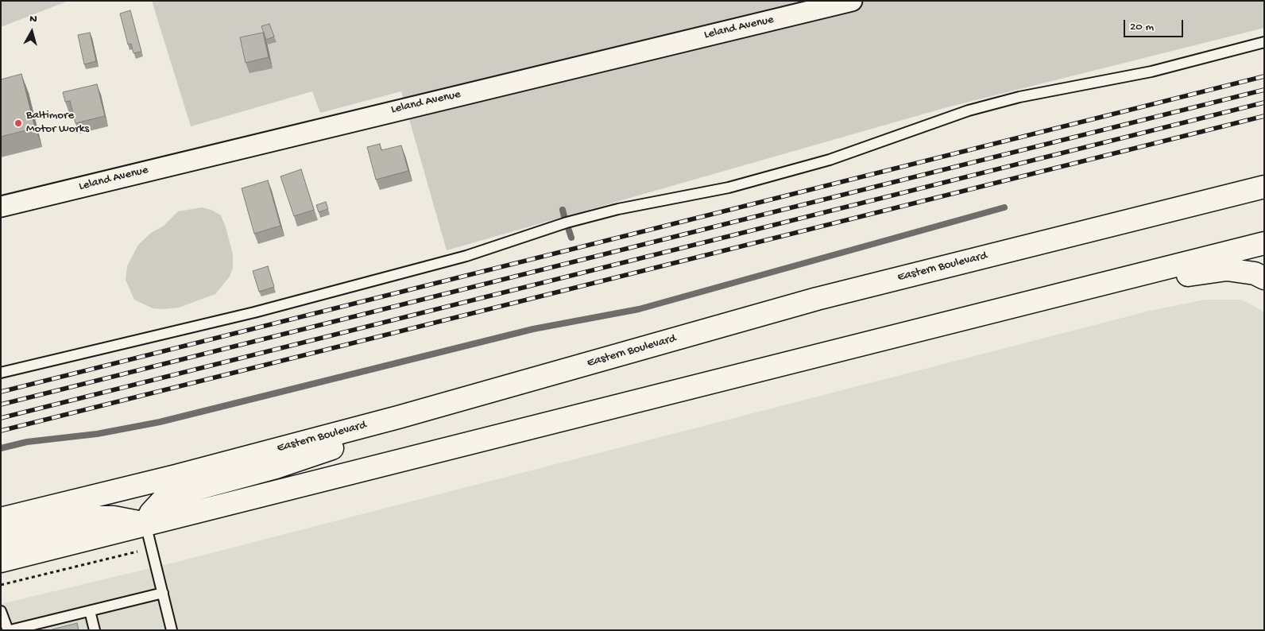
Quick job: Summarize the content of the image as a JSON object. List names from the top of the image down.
{
  "streets": {
    "main road": ["Eastern Boulevard"],
    "street": ["Leland Avenue"]
  },
  "places": ["Baltimore Motor Works"],
  "scale_bar": "20 m",
  "north": "top"
}
